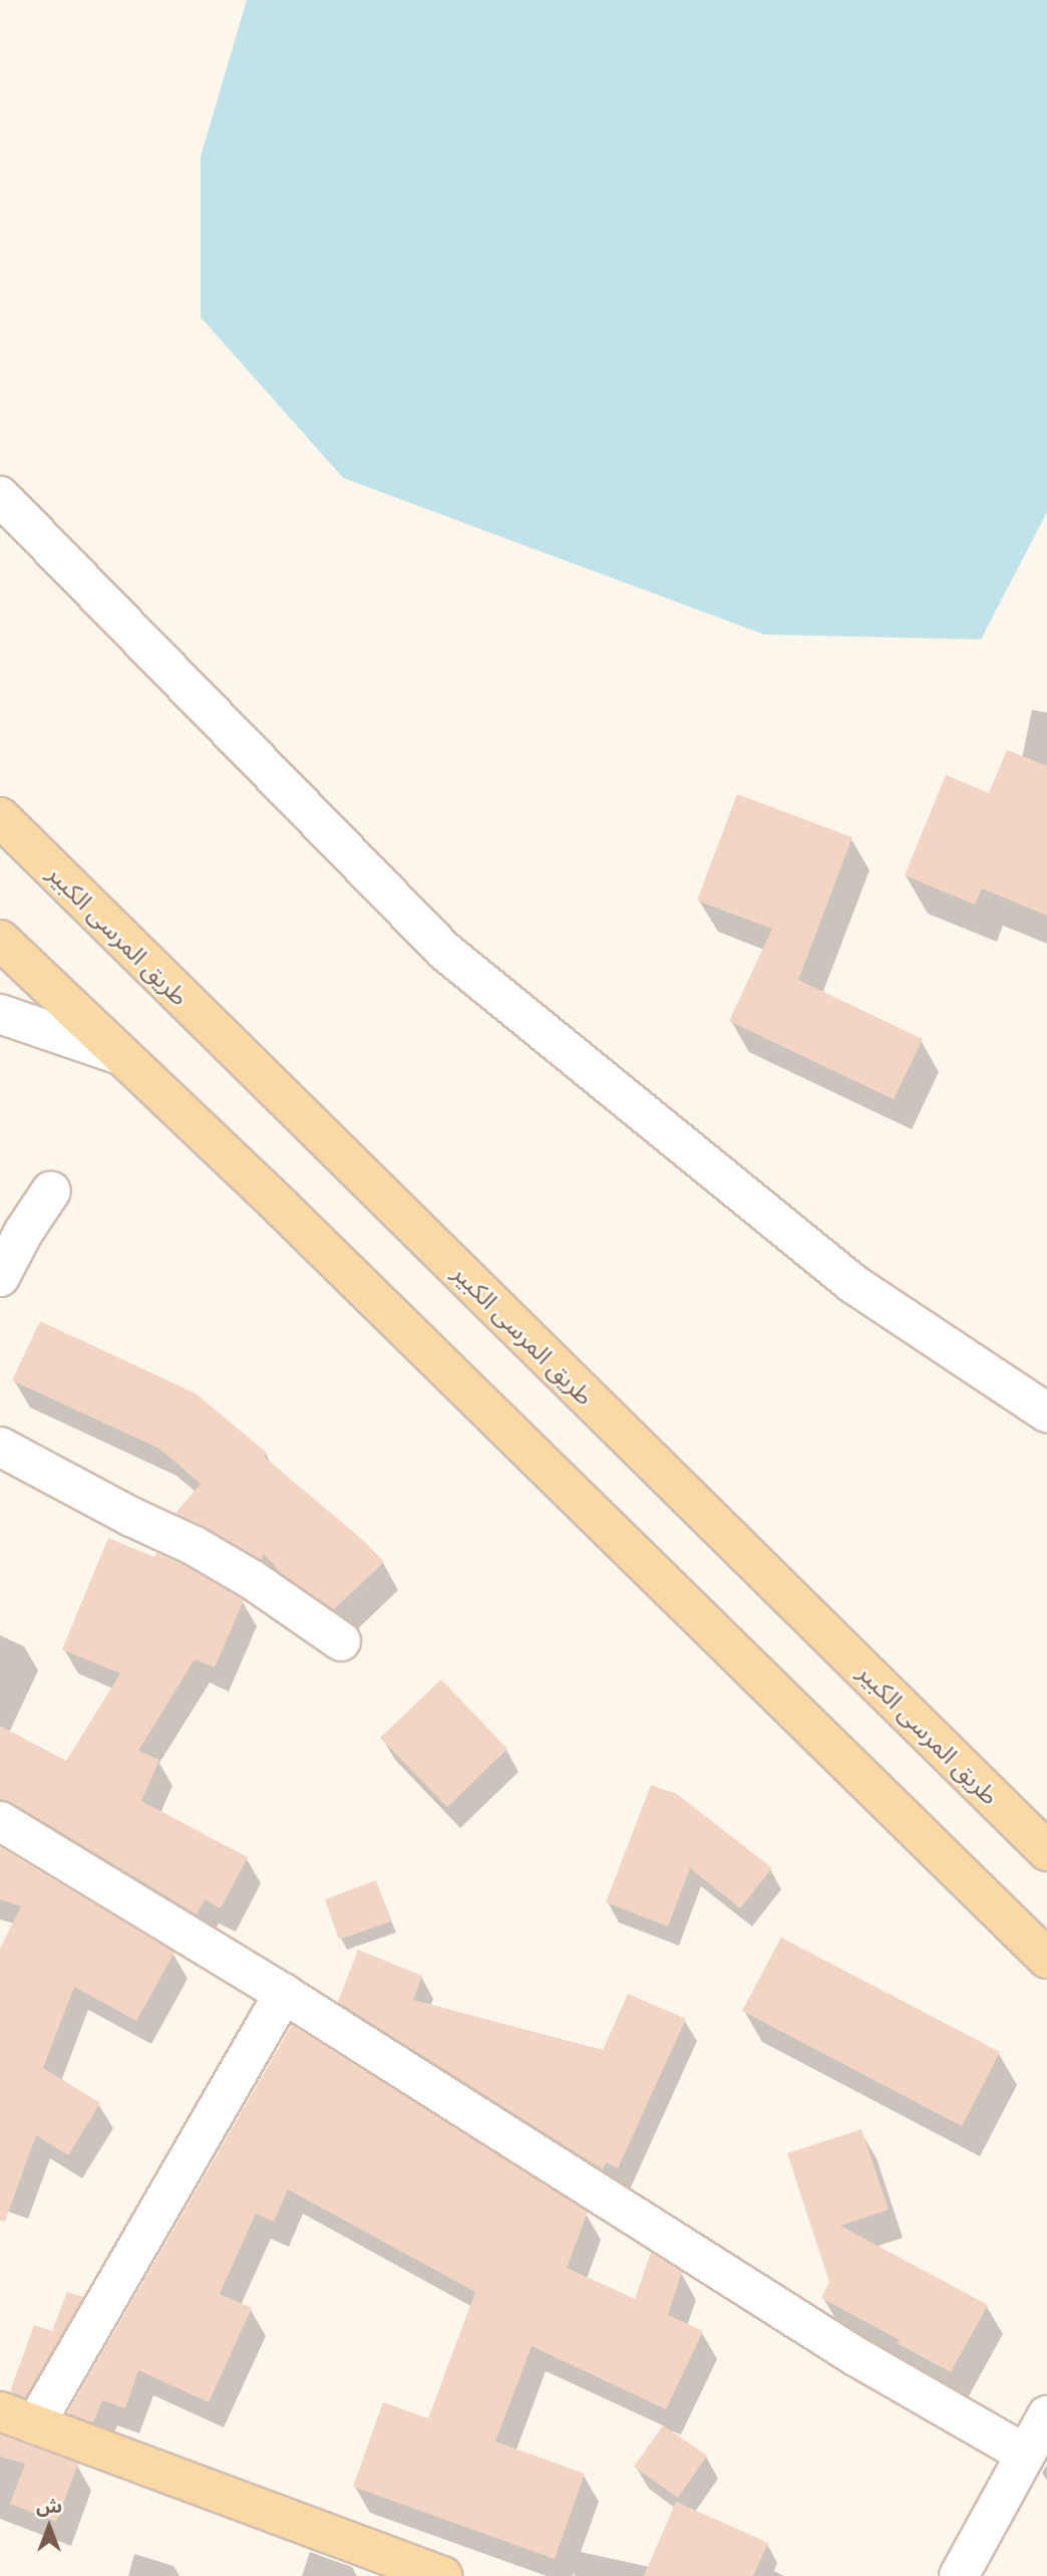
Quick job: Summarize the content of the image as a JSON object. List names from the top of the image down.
{
  "streets": {
    "main road": ["طريق المرسى الكبير"]
  },
  "north": "top"
}
